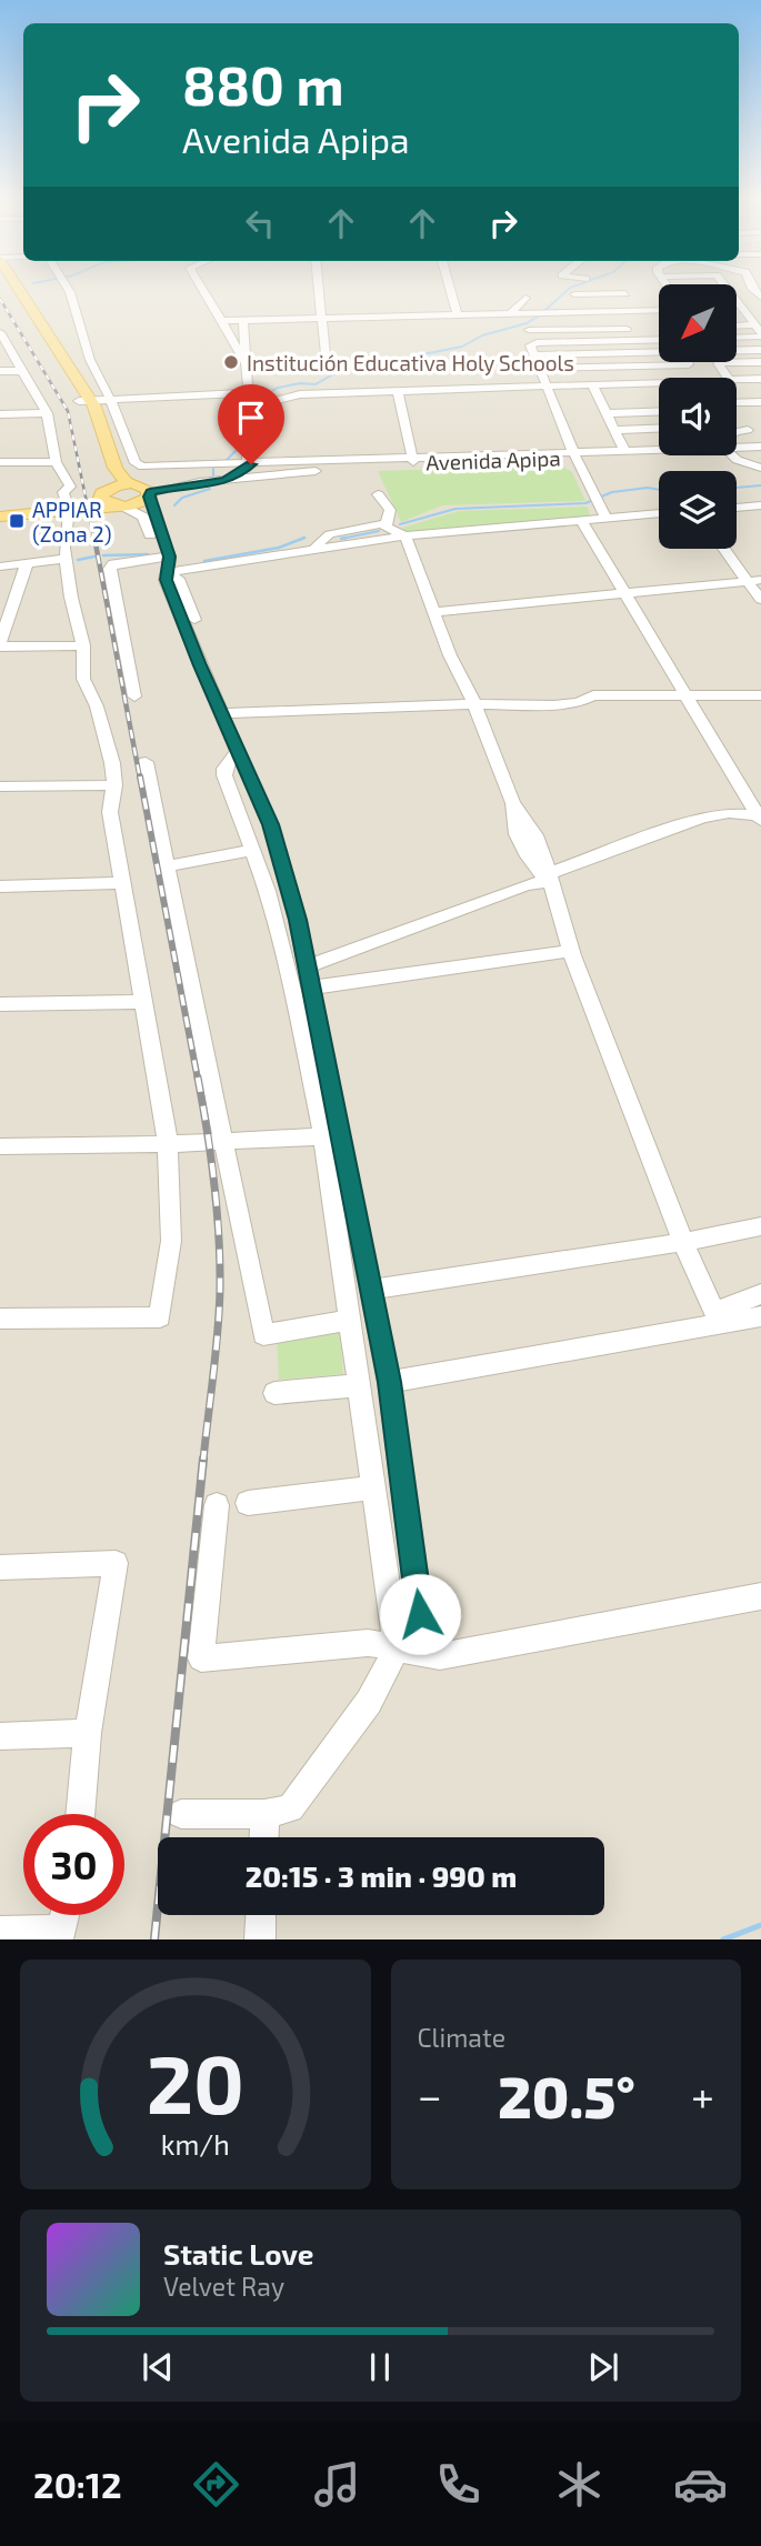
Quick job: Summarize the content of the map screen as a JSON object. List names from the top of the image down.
{
  "streets": {
    "street": ["Avenida Apipa"]
  },
  "places": {
    "other": ["Institución Educativa Holy Schools"],
    "transit": ["APPIAR (Zona 2)"]
  },
  "north": "bottom left",
  "page": {
    "turn": ["880 m", "Avenida Apipa"],
    "limit": "30",
    "trip": "20:15 · 3 min · 990 m",
    "tile": "Climate",
    "heat": ["−", "20.5°", "+"],
    "song": ["Static Love", "Velvet Ray"],
    "tabs": "20:12",
    "gauge": ["20", "km/h"]
  }
}
